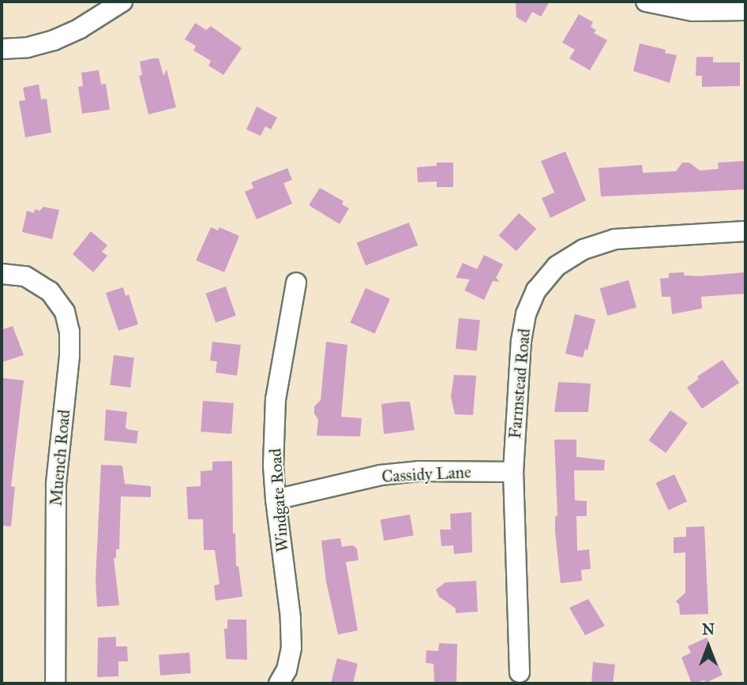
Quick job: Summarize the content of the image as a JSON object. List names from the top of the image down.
{
  "streets": {
    "street": [
      "Farmstead Road",
      "Muench Road",
      "Cassidy Lane",
      "Windgate Road"
    ]
  },
  "crossings": [
    ["Farmstead Road", "Cassidy Lane"],
    ["Cassidy Lane", "Windgate Road"]
  ],
  "north": "top"
}
